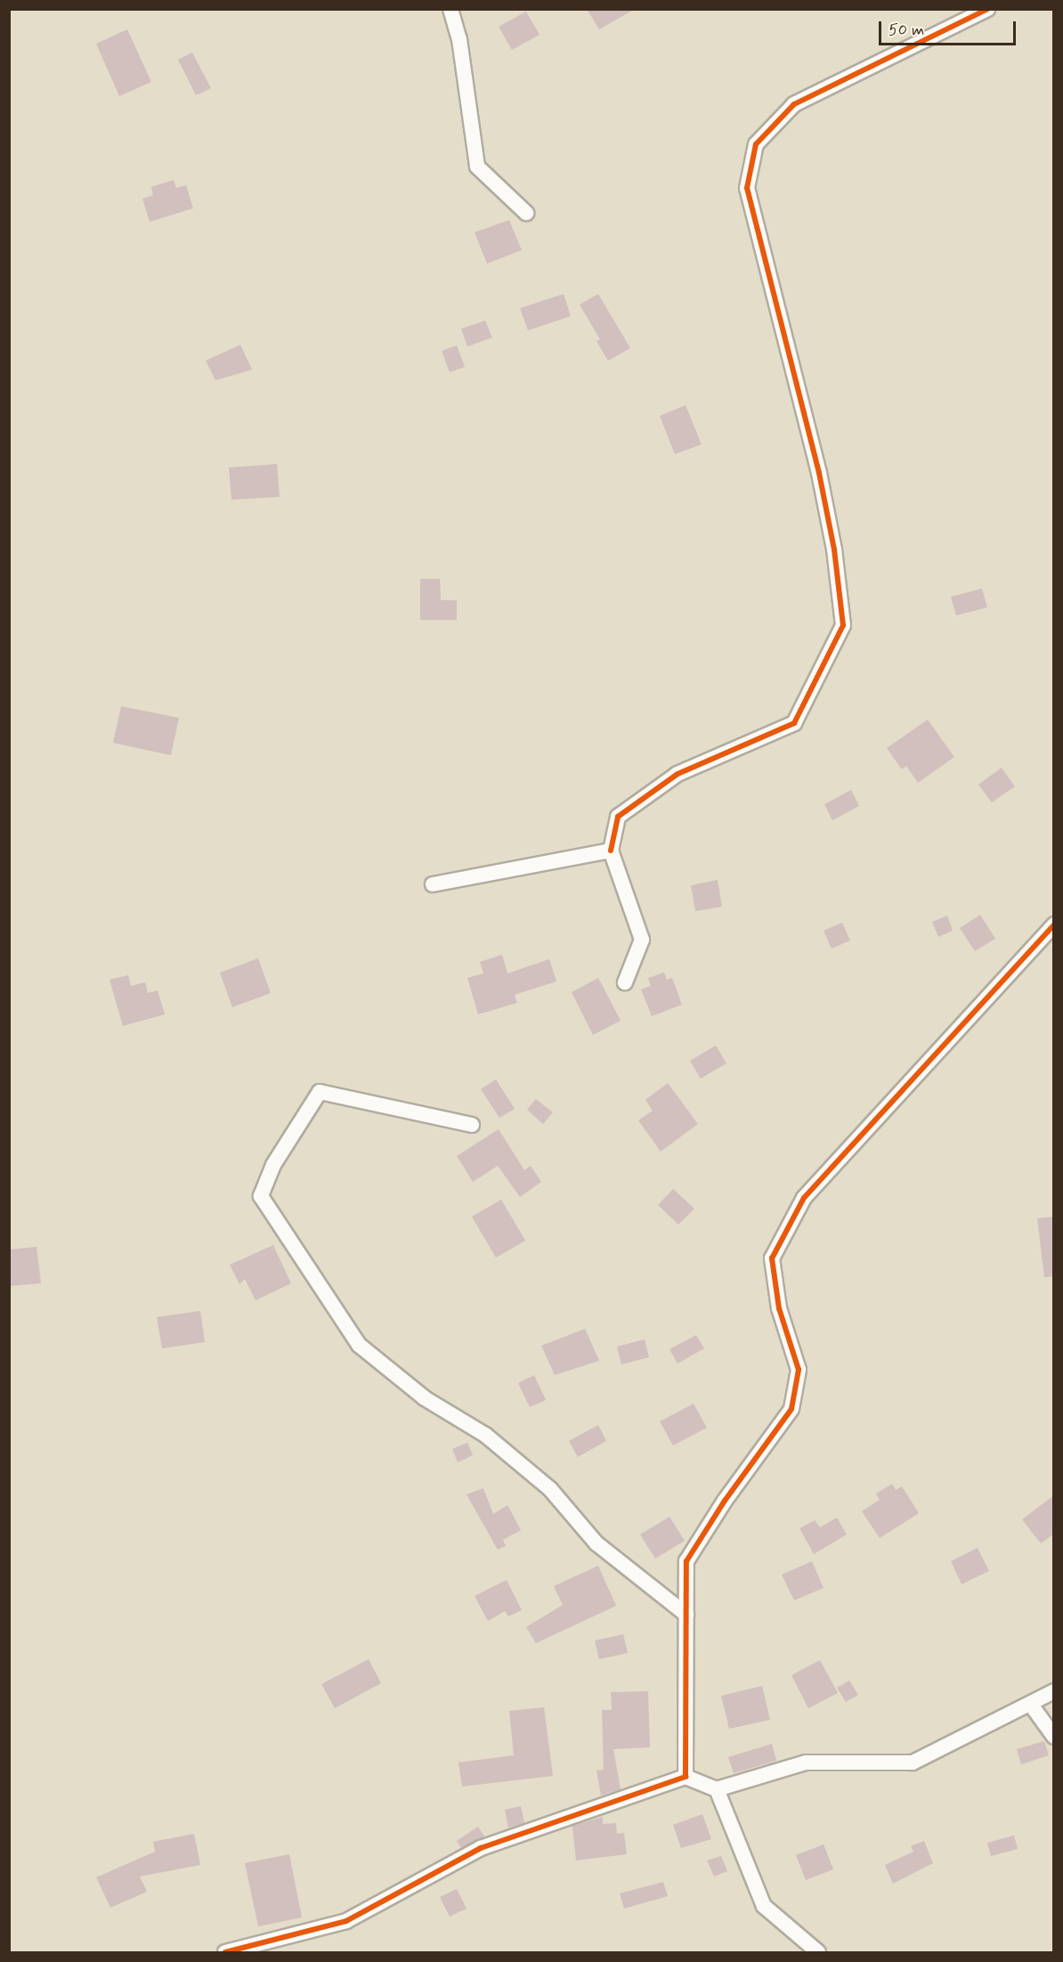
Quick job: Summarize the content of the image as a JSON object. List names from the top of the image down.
{
  "scale_bar": "50 m"
}
